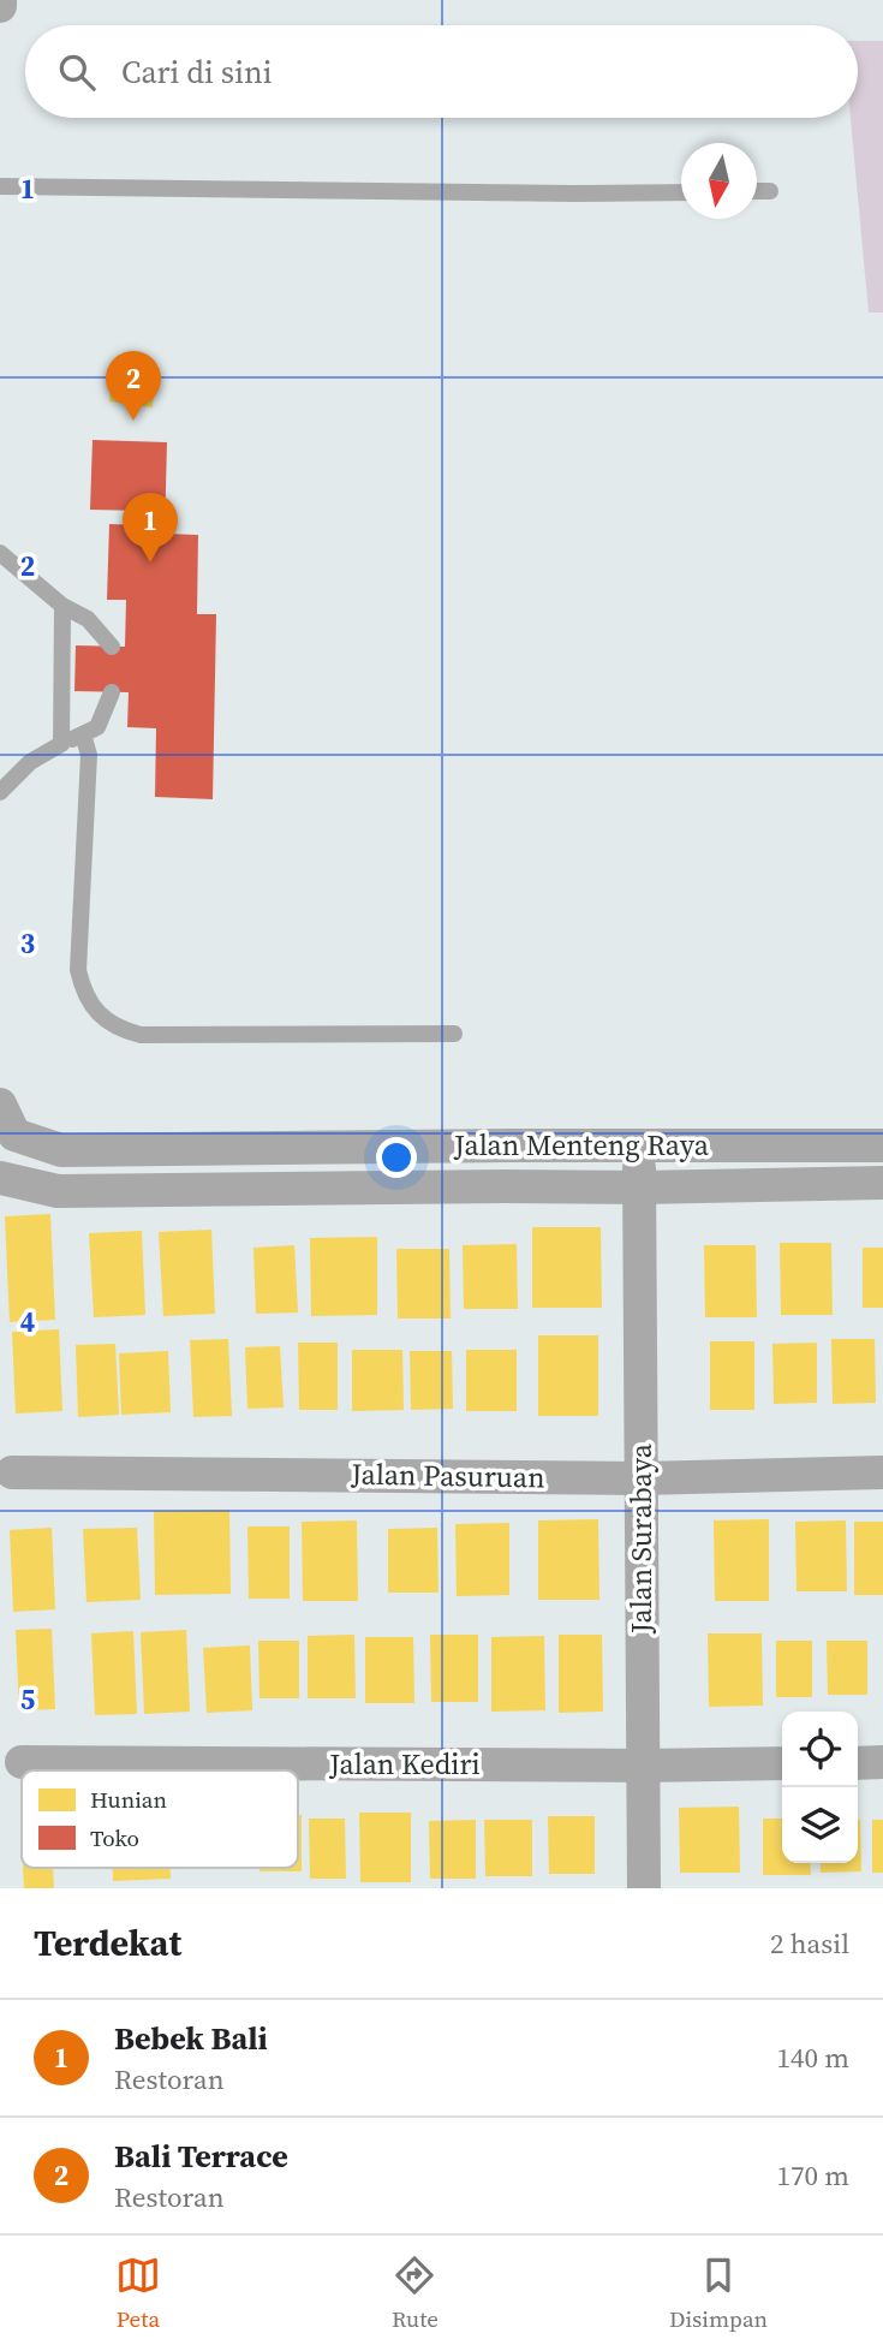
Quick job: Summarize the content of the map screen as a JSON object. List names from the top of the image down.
{
  "streets": {
    "street": [
      "Jalan Menteng Raya",
      "Jalan Pasuruan",
      "Jalan Surabaya",
      "Jalan Kediri"
    ]
  },
  "crossings": [
    ["Jalan Menteng Raya", "Jalan Surabaya"],
    ["Jalan Pasuruan", "Jalan Surabaya"],
    ["Jalan Surabaya", "Jalan Kediri"]
  ],
  "legend": ["Hunian", "Toko"],
  "north": "bottom",
  "page": {
    "search": "Cari di sini",
    "pins": ["2", "1"],
    "heading": ["Terdekat", "2 hasil"],
    "list": [
      {
        "mark": "1",
        "name": "Bebek Bali",
        "note": "Restoran",
        "value": "140 m"
      },
      {
        "mark": "2",
        "name": "Bali Terrace",
        "note": "Restoran",
        "value": "170 m"
      }
    ],
    "nav": ["Peta", "Rute", "Disimpan"]
  },
  "grid": {
    "rows": [
      "1",
      "2",
      "3",
      "4",
      "5"
    ]
  }
}
